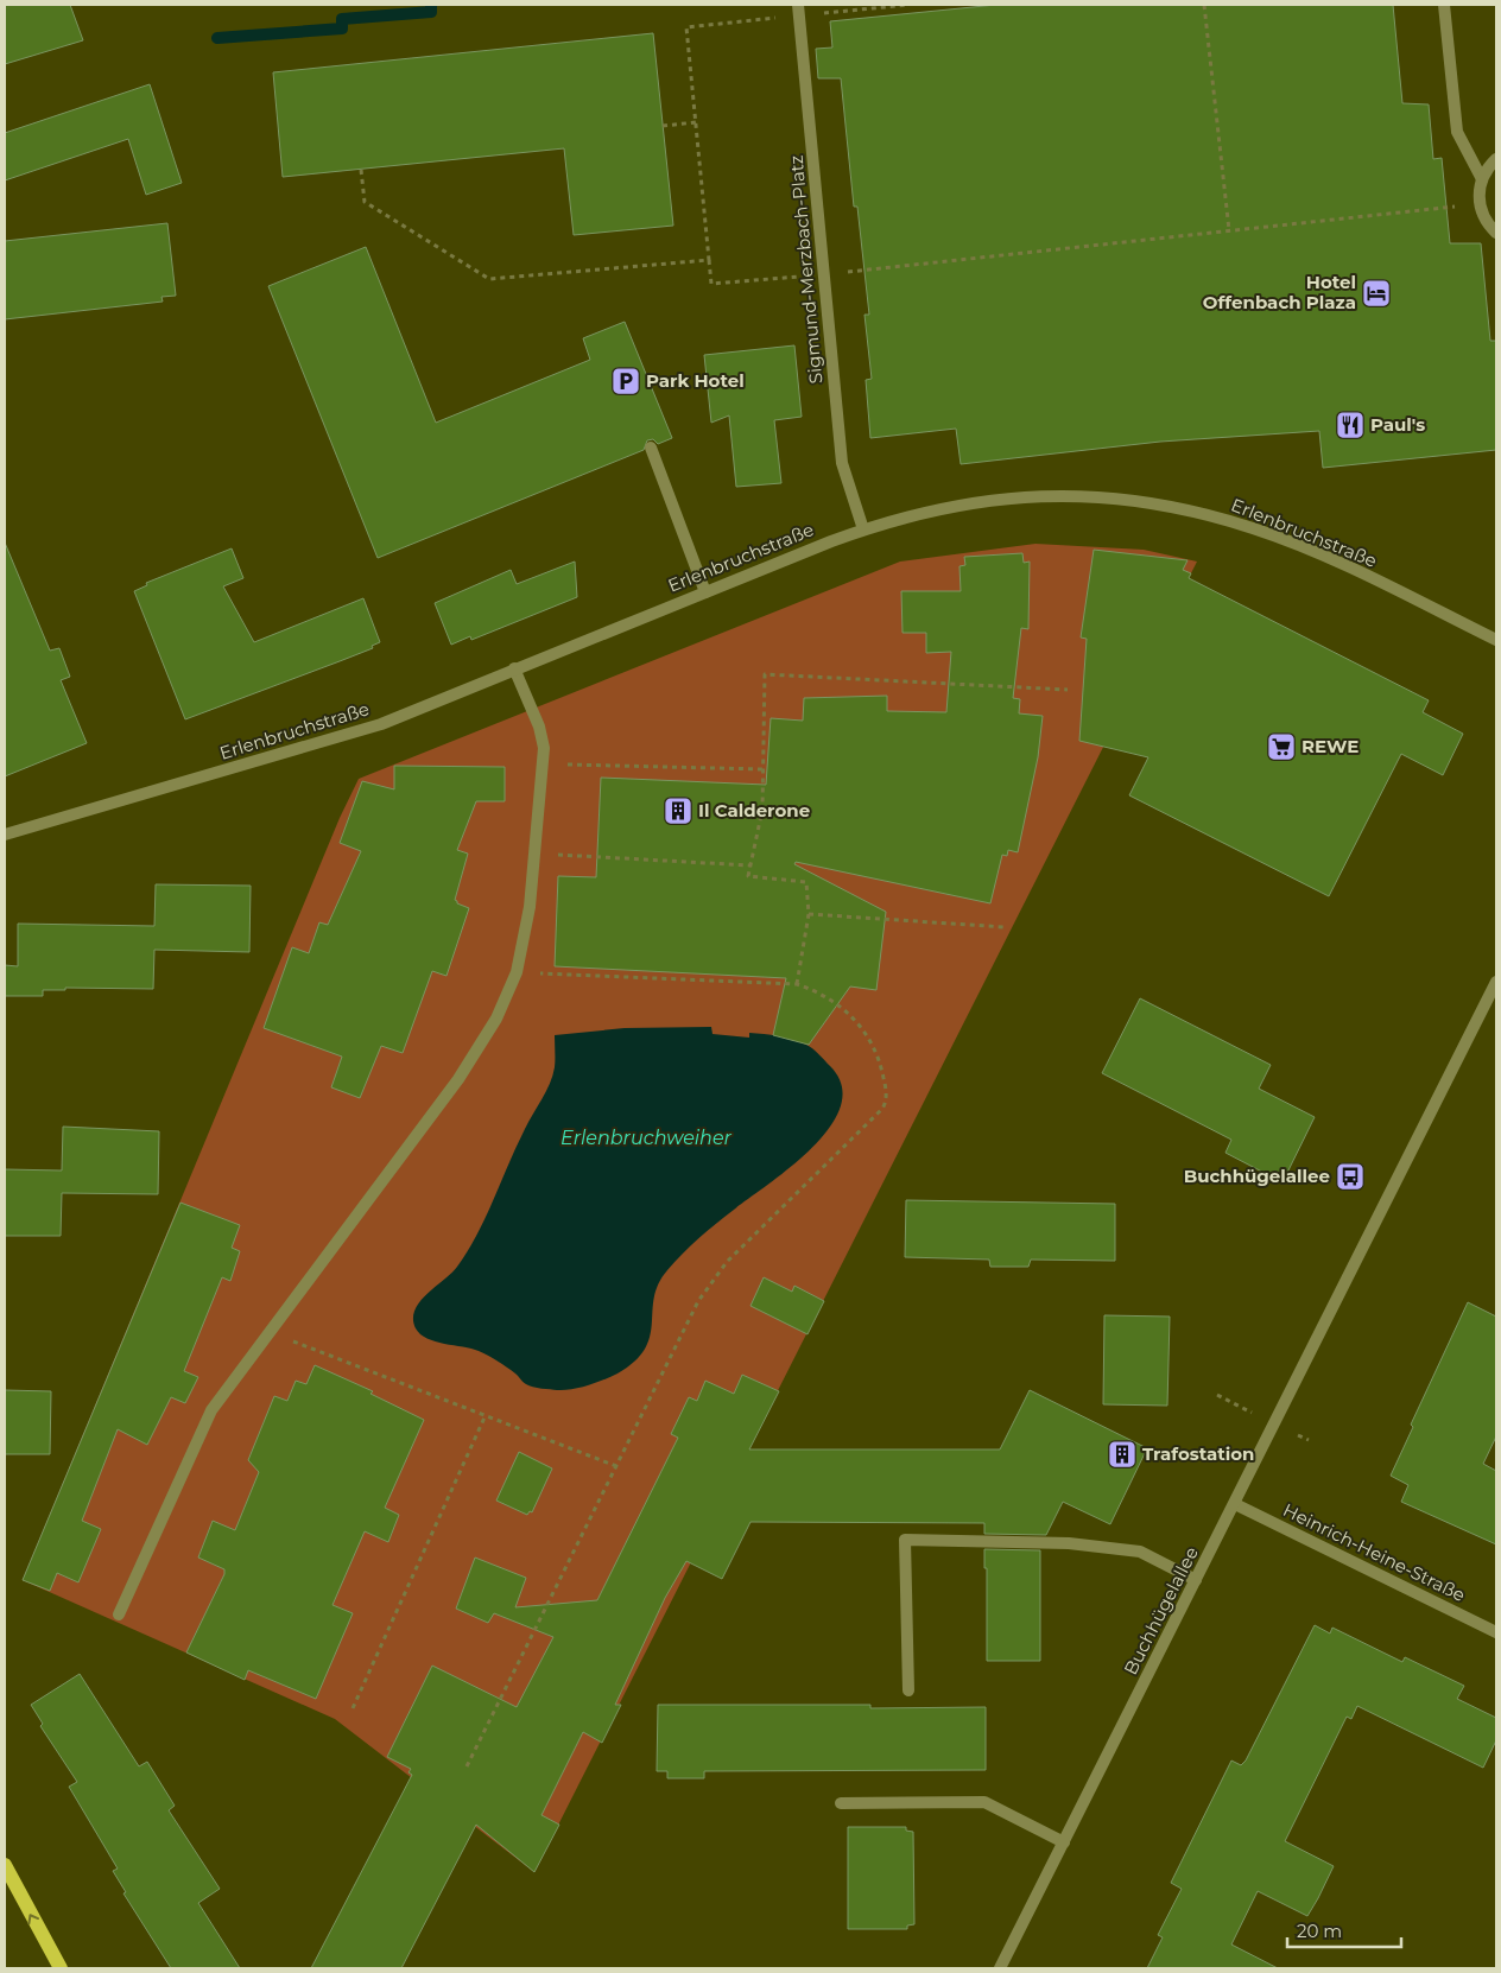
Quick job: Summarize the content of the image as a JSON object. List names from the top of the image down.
{
  "streets": {
    "street": [
      "Sigmund-Merzbach-Platz",
      "Erlenbruchstraße",
      "Heinrich-Heine-Straße",
      "Buchhügelallee"
    ]
  },
  "crossings": [
    ["Sigmund-Merzbach-Platz", "Erlenbruchstraße"],
    ["Heinrich-Heine-Straße", "Buchhügelallee"]
  ],
  "water": ["Erlenbruchweiher"],
  "places": {
    "hotel": ["Hotel Offenbach Plaza"],
    "parking": ["Park Hotel"],
    "restaurant": ["Paul's"],
    "supermarket": ["REWE"],
    "building": ["Il Calderone", "Trafostation"],
    "bus stop": ["Buchhügelallee"]
  },
  "scale_bar": "20 m"
}
